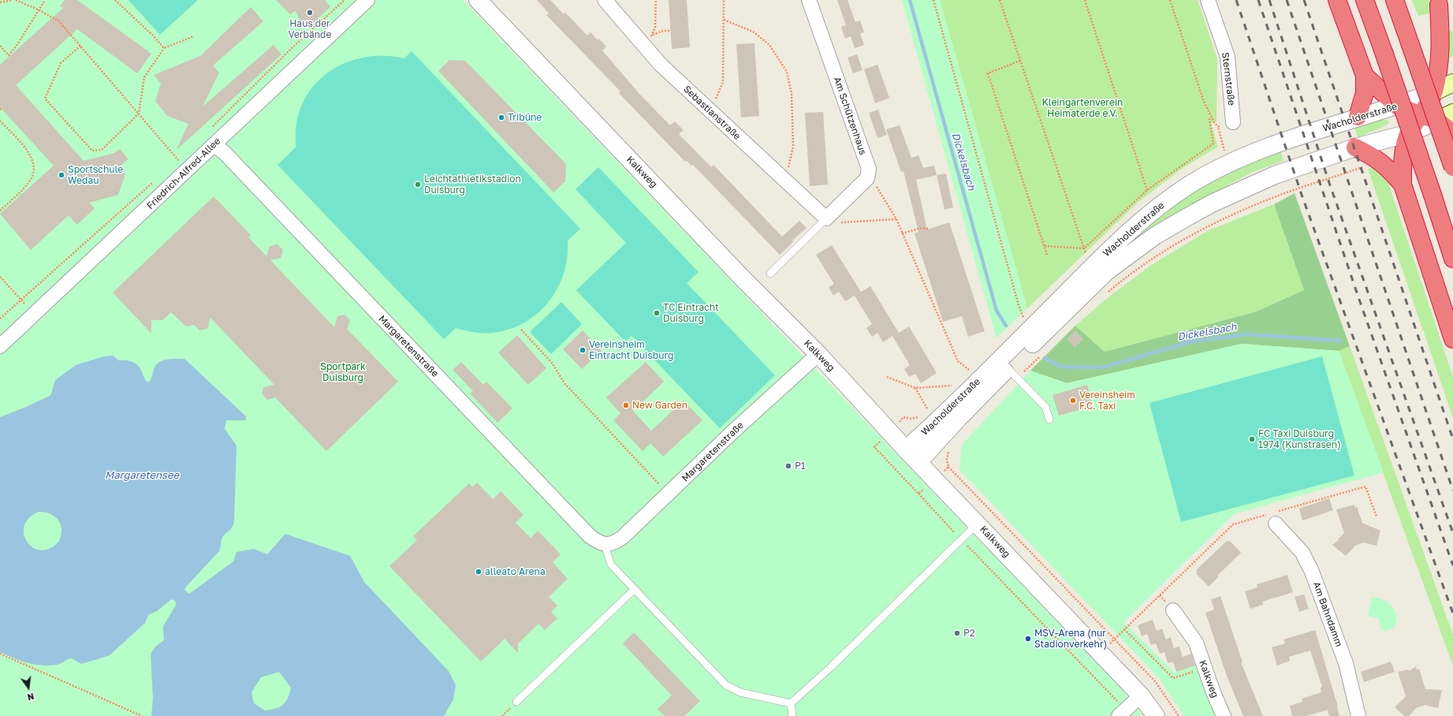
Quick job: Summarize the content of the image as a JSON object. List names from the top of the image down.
{
  "streets": {
    "main road": ["Wacholderstraße"],
    "street": [
      "Sternstraße",
      "Sebastianstraße",
      "Am Schützenhaus",
      "Kalkweg",
      "Friedrich-Alfred-Allee",
      "Margaretenstraße",
      "Am Bahndamm"
    ]
  },
  "crossings": [
    ["Wacholderstraße", "Kalkweg"],
    ["Kalkweg", "Margaretenstraße"],
    ["Friedrich-Alfred-Allee", "Margaretenstraße"]
  ],
  "water": ["Dickelsbach", "Margaretensee"],
  "parks": ["Kleingartenverein Heimaterde e.V.", "Sportpark Duisburg"],
  "places": [
    "Haus der Verbände",
    "Tribüne",
    "Sportschule Wedau",
    "Leichtathletikstadion Duisburg",
    "TC Eintracht Duisburg",
    "Vereinsheim Eintracht Duisburg",
    "Vereinsheim F.C. Taxi",
    "New Garden",
    "FC Taxi Duisburg 1974 (Kunstrasen)",
    "P1",
    "alleato Arena",
    "P2",
    "MSV-Arena (nur Stadionverkehr)"
  ],
  "north": "bottom"
}
